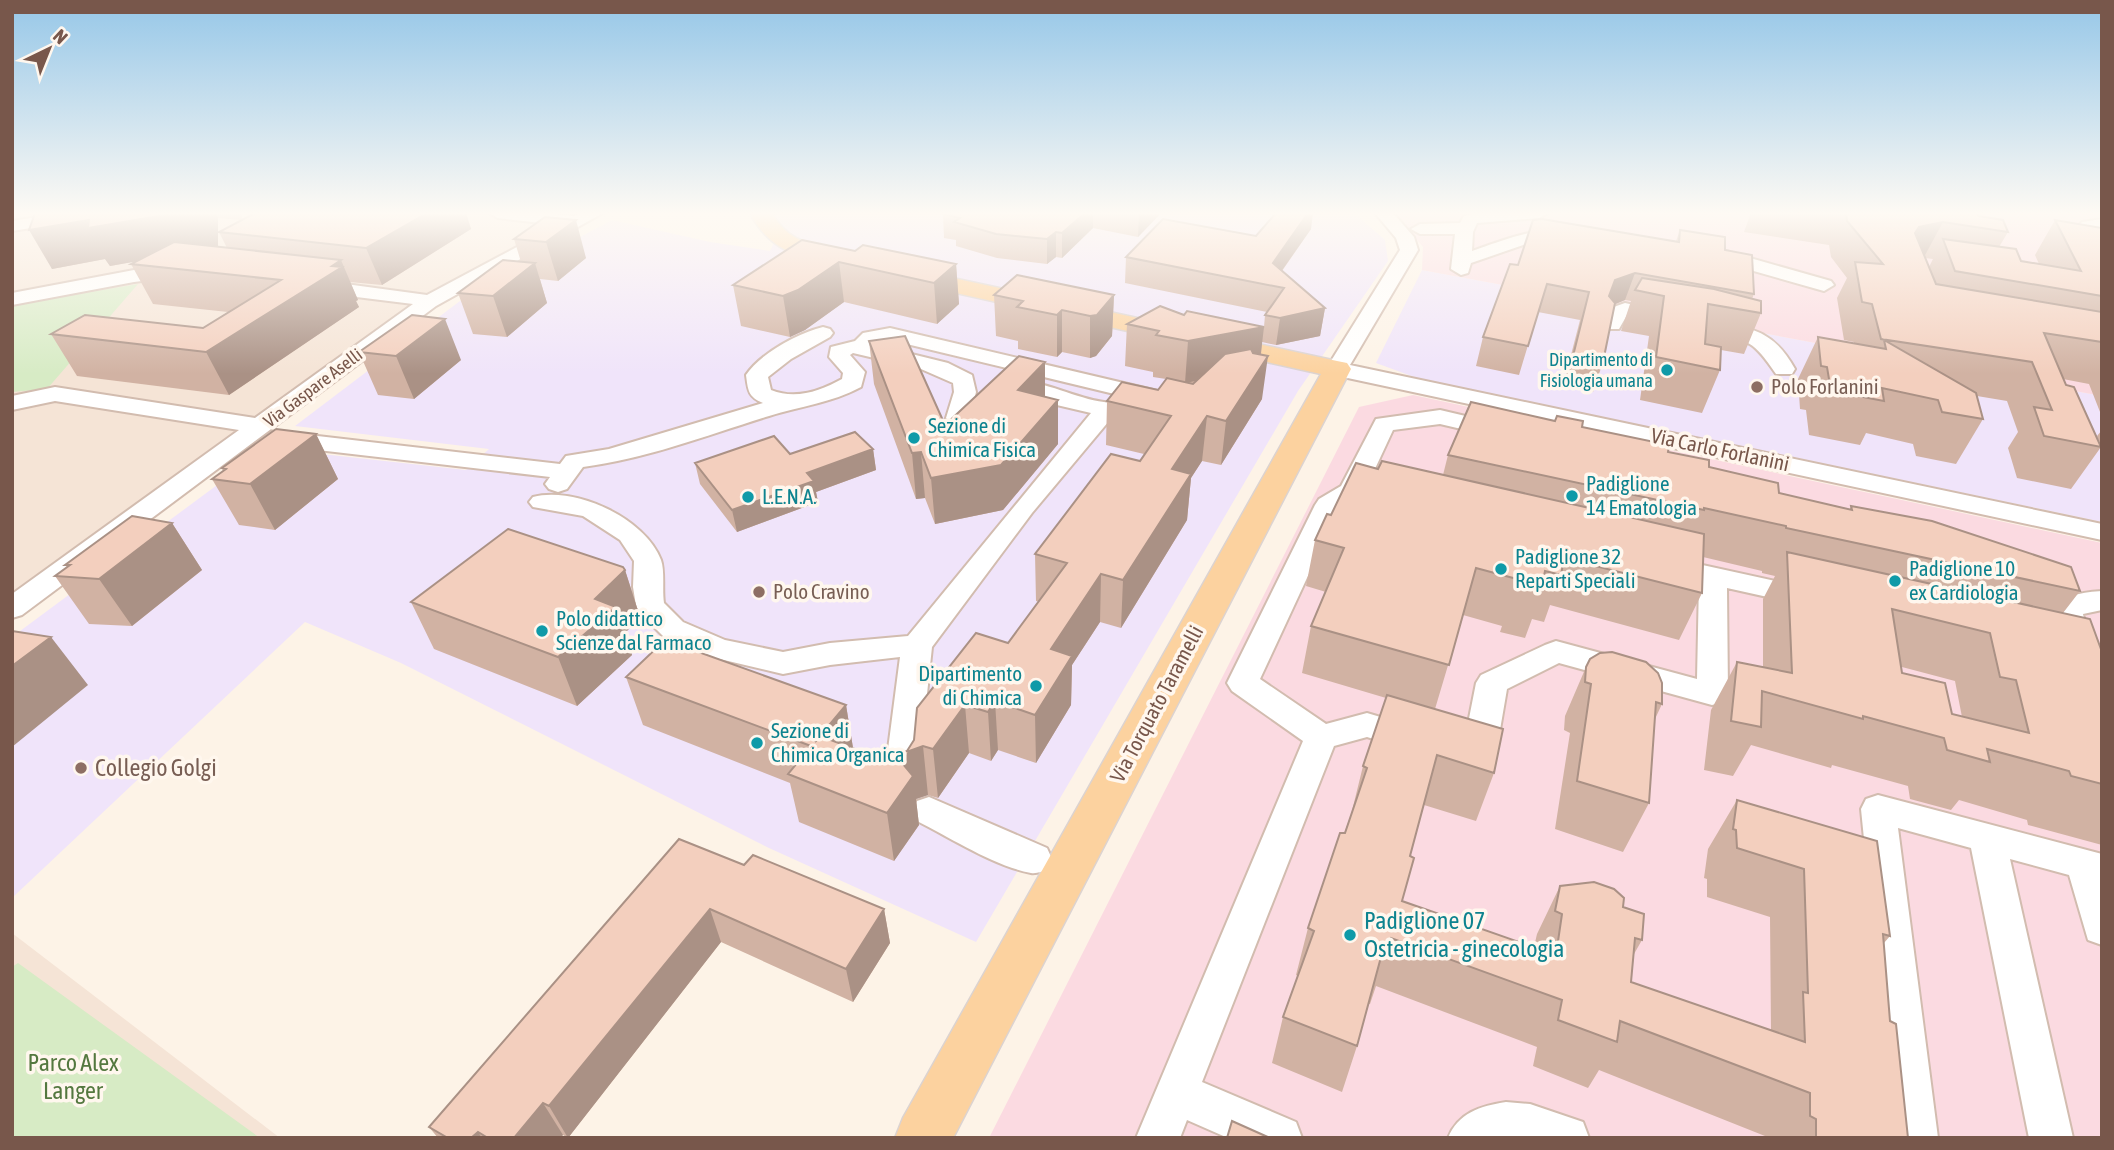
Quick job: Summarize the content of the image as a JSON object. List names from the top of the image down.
{
  "streets": {
    "main road": ["Via Torquato Taramelli"],
    "street": ["Via Gaspare Aselli", "Via Carlo Forlanini"]
  },
  "crossings": [
    ["Via Carlo Forlanini", "Via Torquato Taramelli"]
  ],
  "parks": ["Parco Alex Langer"],
  "places": [
    "Dipartimento di Fisiologia umana",
    "Polo Forlanini",
    "Sezione di Chimica Fisica",
    "Padiglione 14 Ematologia",
    "L.E.N.A.",
    "Padiglione 32 Reparti Speciali",
    "Padiglione 10 ex Cardiologia",
    "Polo Cravino",
    "Polo didattico Scienze dal Farmaco",
    "Dipartimento di Chimica",
    "Sezione di Chimica Organica",
    "Collegio Golgi",
    "Padiglione 07 Ostetricia - ginecologia"
  ],
  "north": "top right"
}
